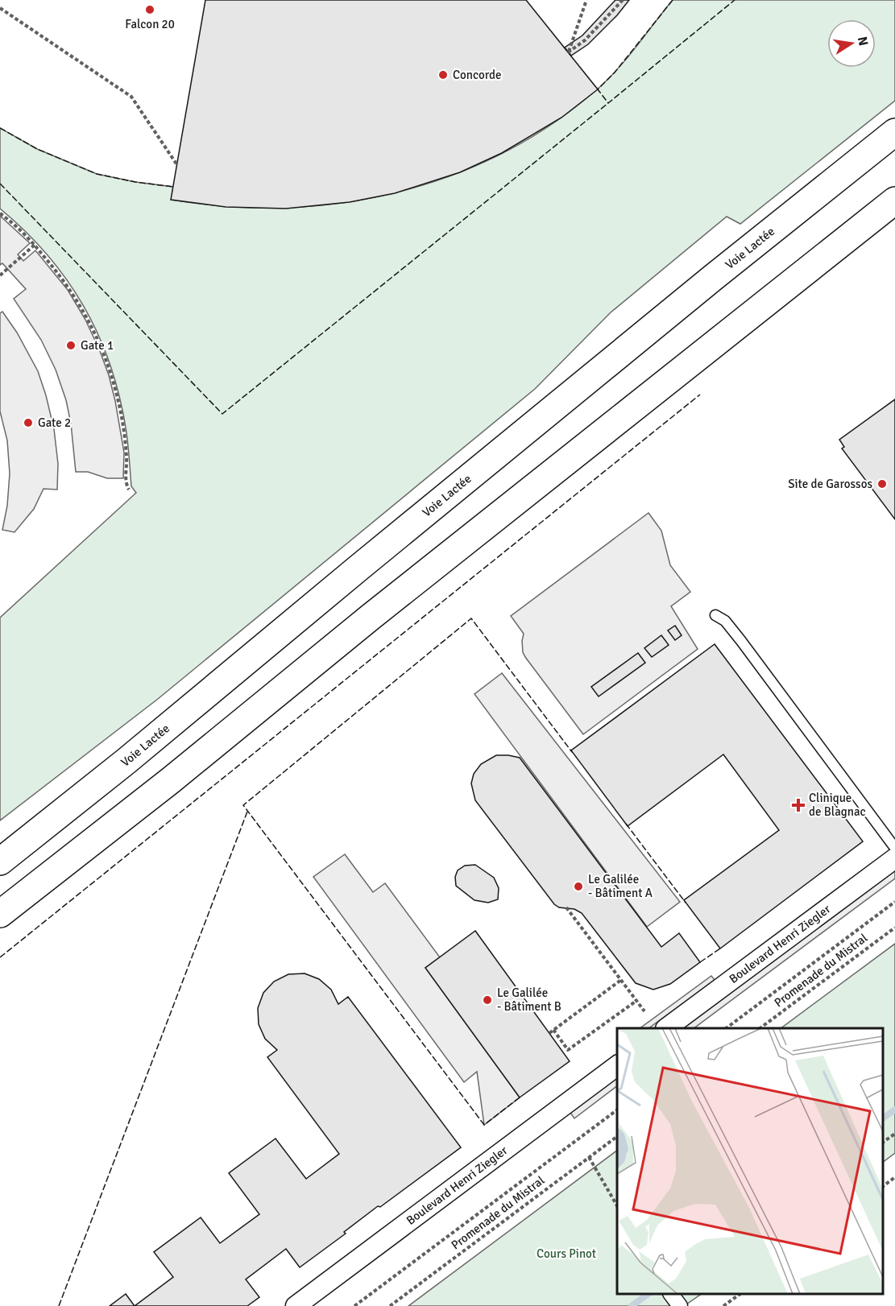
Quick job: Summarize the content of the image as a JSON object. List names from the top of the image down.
{
  "streets": {
    "highway": ["Voie Lactée"],
    "street": ["Boulevard Henri Ziegler"],
    "path": ["Promenade du Mistral"]
  },
  "parks": ["Cours Pinot"],
  "places": {
    "other": [
      "Falcon 20",
      "Concorde",
      "Gate 1",
      "Gate 2",
      "Site de Garossos",
      "Le Galilée - Bâtiment A",
      "Le Galilée - Bâtiment B"
    ],
    "health": ["Clinique de Blagnac"]
  },
  "north": "right"
}
